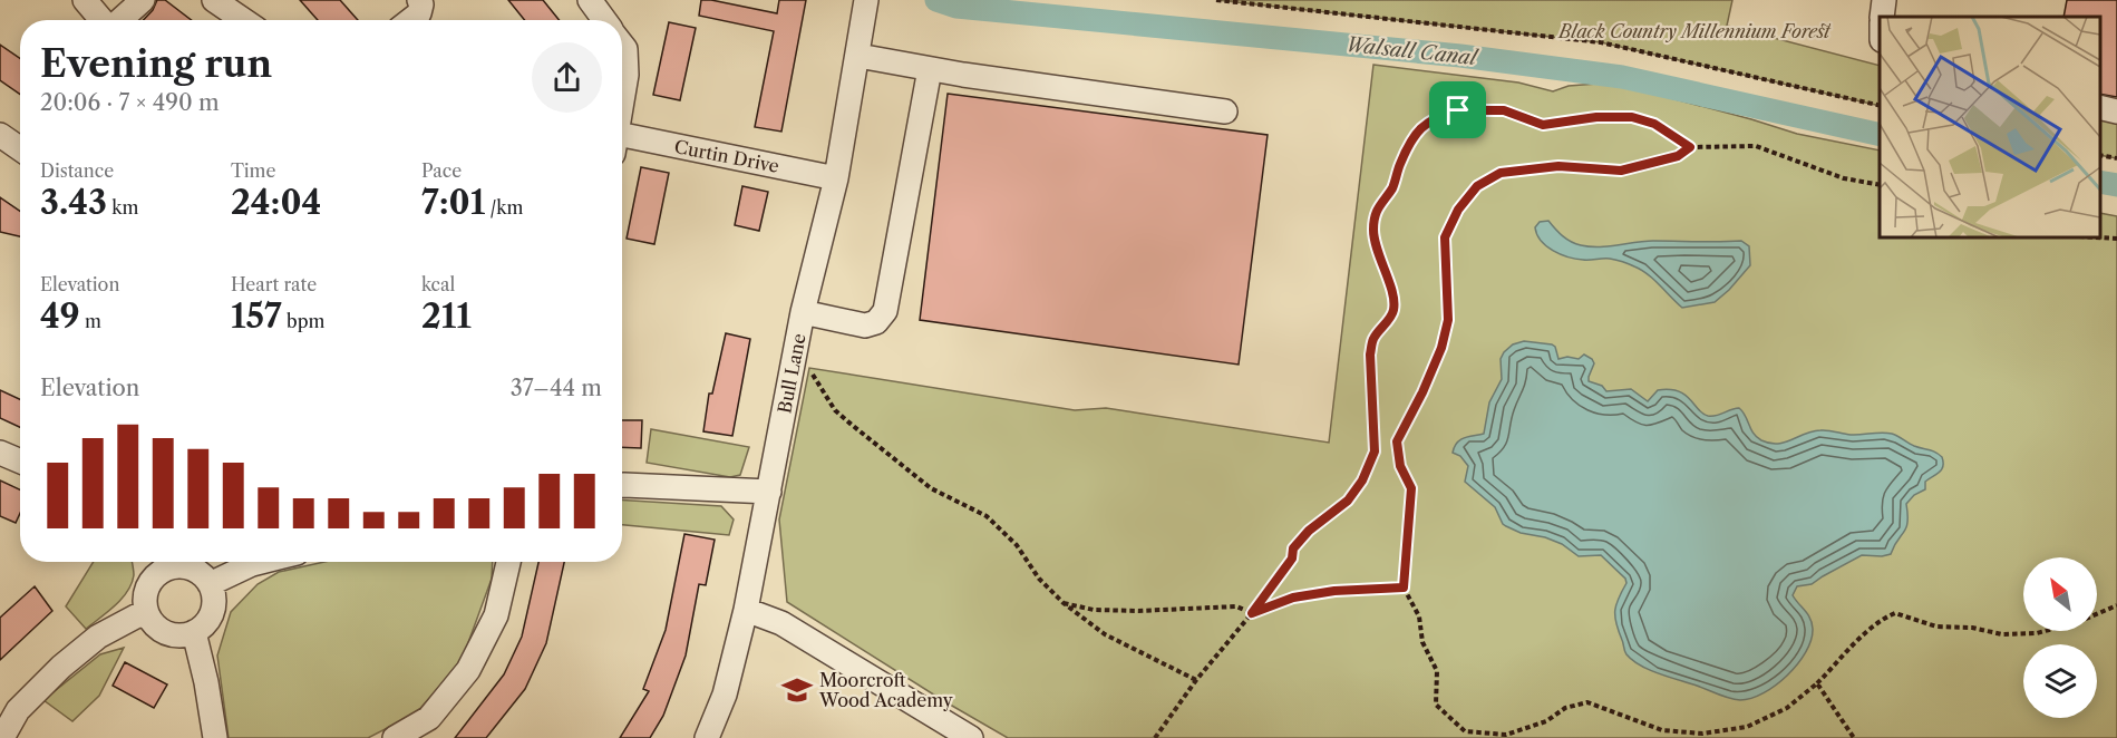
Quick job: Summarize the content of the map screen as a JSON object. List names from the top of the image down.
{
  "streets": {
    "street": ["Curtin Drive", "Bull Lane"]
  },
  "crossings": [
    ["Curtin Drive", "Bull Lane"]
  ],
  "water": ["Walsall Canal"],
  "parks": ["Black Country Millennium Forest"],
  "places": {
    "school or university": ["Moorcroft Wood Academy"]
  },
  "north": "top left",
  "page": {
    "heading": ["Evening run", "20:06 · 7 × 490 m"],
    "stats": [
      ["Distance", "3.43 km"],
      ["Time", "24:04"],
      ["Pace", "7:01 /km"],
      ["Elevation", "49 m"],
      ["Heart rate", "157 bpm"],
      ["kcal", "211"]
    ],
    "chart": ["Elevation", "37–44 m"]
  }
}
